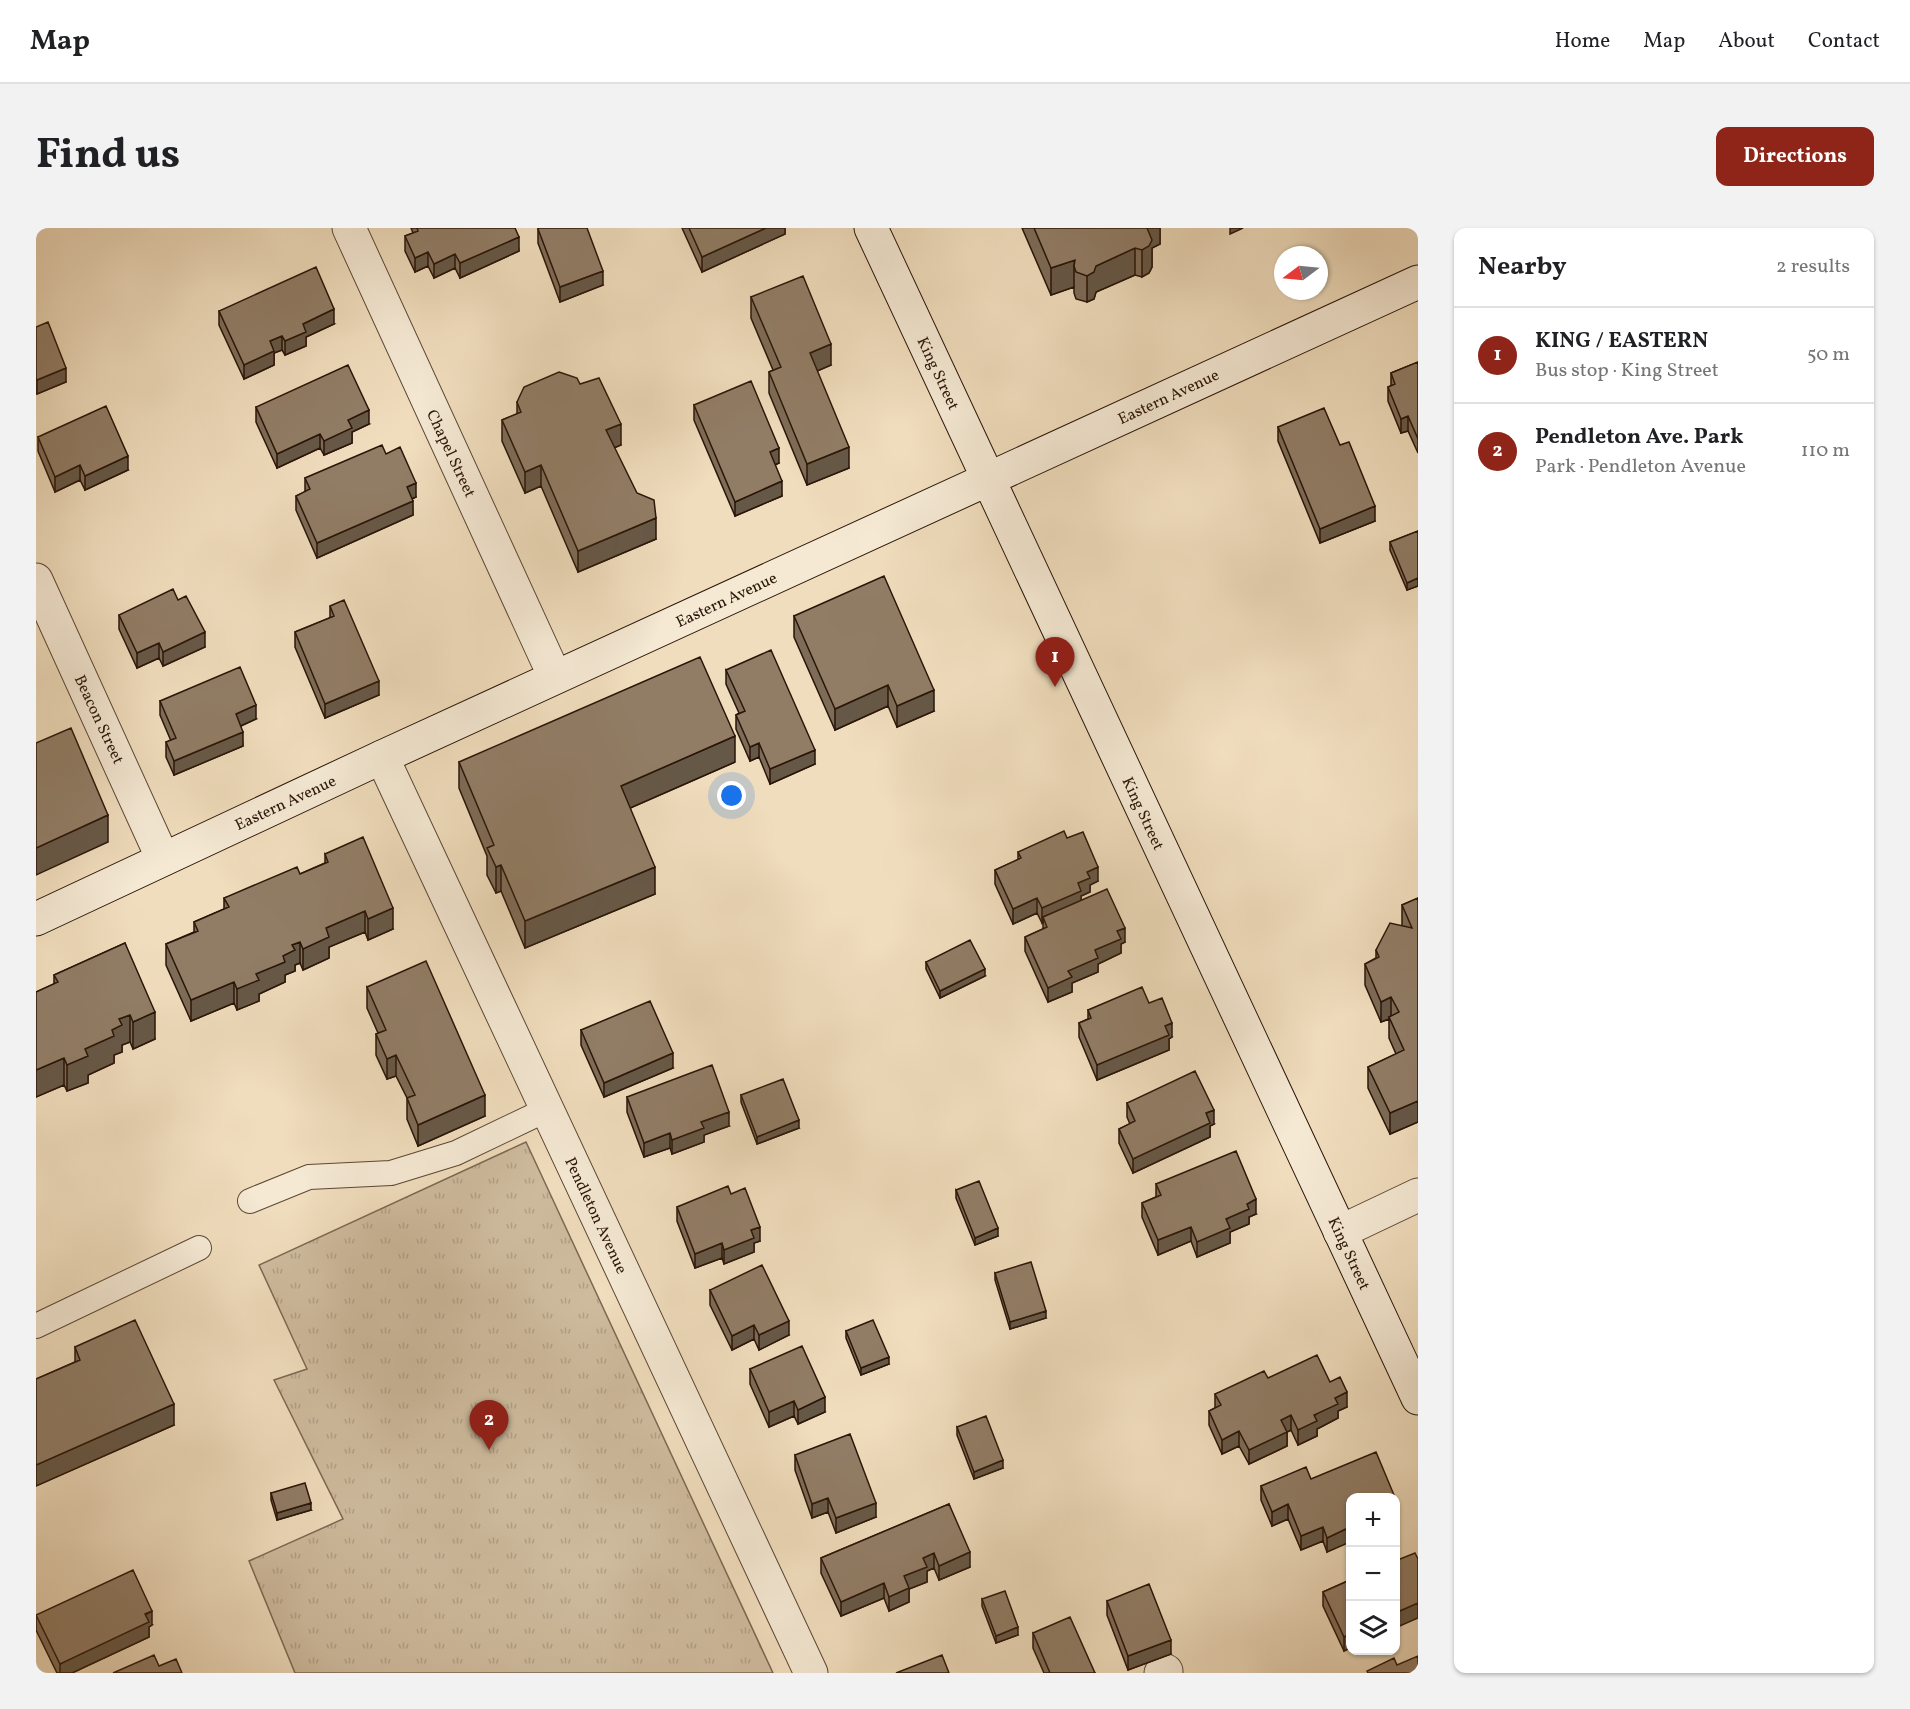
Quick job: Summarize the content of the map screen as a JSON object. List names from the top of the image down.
{
  "streets": {
    "street": [
      "King Street",
      "Eastern Avenue",
      "Chapel Street",
      "Beacon Street",
      "Pendleton Avenue"
    ]
  },
  "crossings": [
    ["King Street", "Eastern Avenue"],
    ["Eastern Avenue", "Chapel Street"],
    ["Eastern Avenue", "Beacon Street"],
    ["Eastern Avenue", "Pendleton Avenue"]
  ],
  "north": "left",
  "page": {
    "header": "Map",
    "nav": [
      "Home",
      "Map",
      "About",
      "Contact"
    ],
    "title": "Find us",
    "buttons": "Directions",
    "heading": ["Nearby", "2 results"],
    "list": [
      {
        "mark": "1",
        "name": "KING / EASTERN",
        "note": "Bus stop · King Street",
        "value": "50 m"
      },
      {
        "mark": "2",
        "name": "Pendleton Ave. Park",
        "note": "Park · Pendleton Avenue",
        "value": "110 m"
      }
    ],
    "pins": ["1", "2"],
    "map_buttons": ["+", "−"]
  }
}
